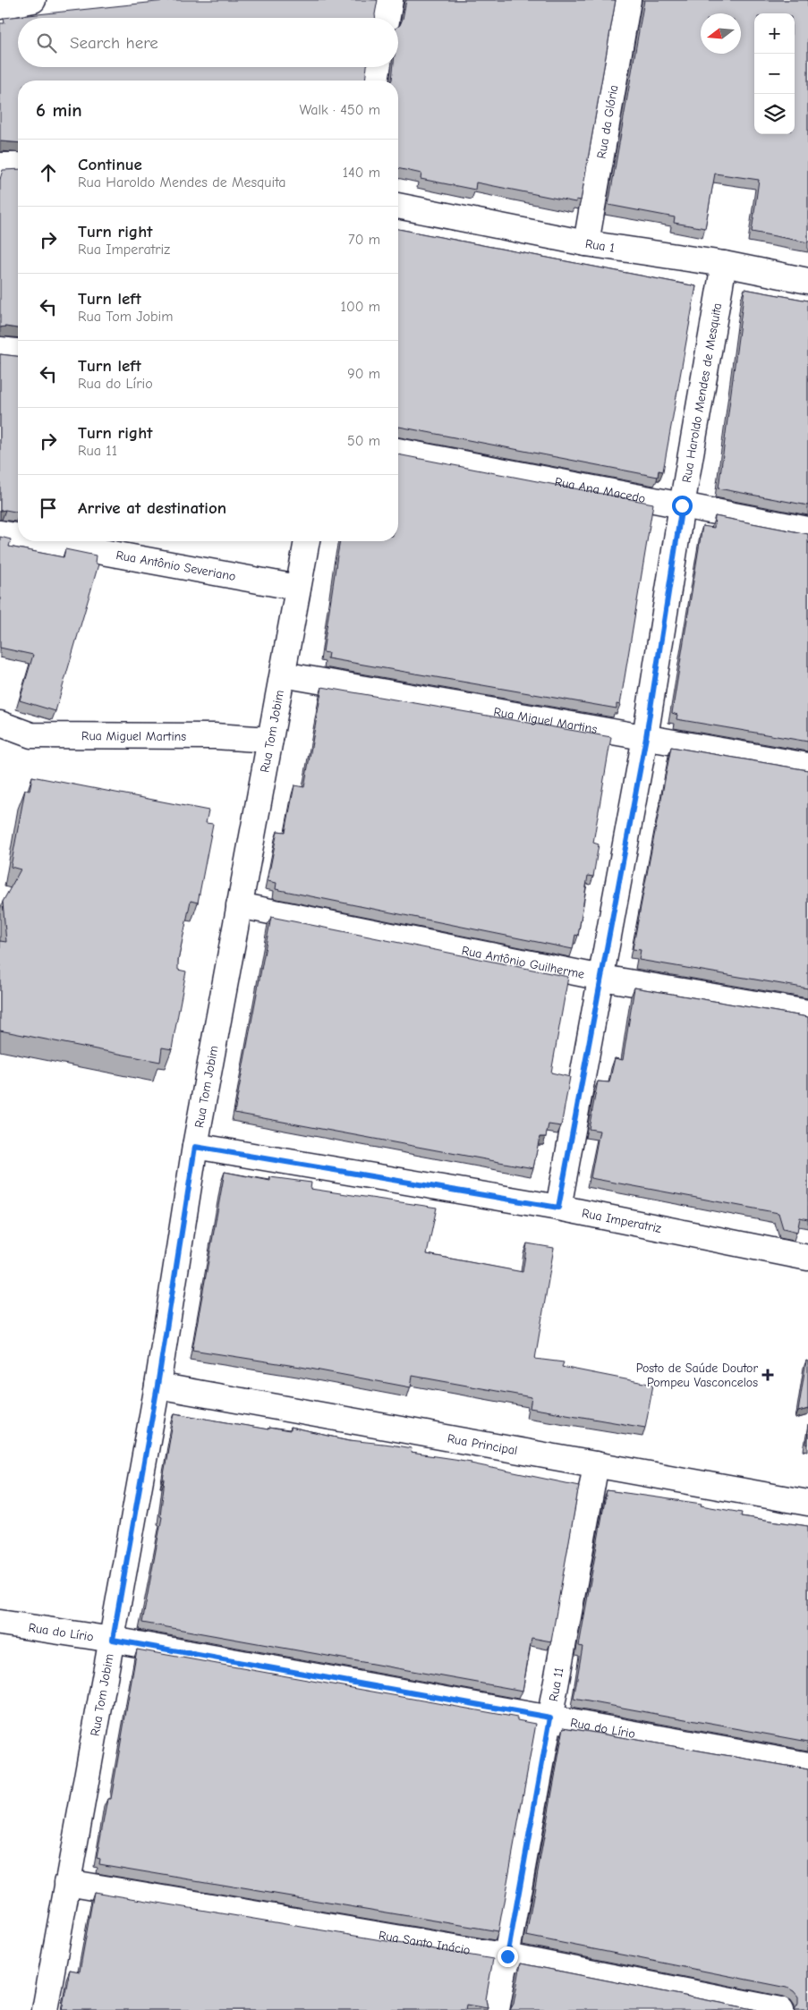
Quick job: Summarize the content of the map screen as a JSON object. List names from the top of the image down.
{
  "streets": {
    "street": [
      "Rua da Glória",
      "Rua 1",
      "Rua Haroldo Mendes de Mesquita",
      "Rua Ana Macedo",
      "Rua Antônio Severiano",
      "Rua Miguel Martins",
      "Rua Tom Jobim",
      "Rua Antônio Guilherme",
      "Rua Imperatriz",
      "Rua Principal",
      "Rua do Lírio",
      "Rua 11",
      "Rua Santo Inácio"
    ]
  },
  "crossings": [
    ["Rua da Glória", "Rua 1"],
    ["Rua 1", "Rua Haroldo Mendes de Mesquita"],
    ["Rua Haroldo Mendes de Mesquita", "Rua Ana Macedo"],
    ["Rua Haroldo Mendes de Mesquita", "Rua Miguel Martins"],
    ["Rua Haroldo Mendes de Mesquita", "Rua Antônio Guilherme"],
    ["Rua Haroldo Mendes de Mesquita", "Rua Imperatriz"],
    ["Rua Antônio Severiano", "Rua Tom Jobim"],
    ["Rua Miguel Martins", "Rua Tom Jobim"],
    ["Rua Tom Jobim", "Rua Antônio Guilherme"],
    ["Rua Tom Jobim", "Rua Imperatriz"],
    ["Rua Tom Jobim", "Rua Principal"],
    ["Rua Tom Jobim", "Rua do Lírio"],
    ["Rua Tom Jobim", "Rua Santo Inácio"],
    ["Rua Principal", "Rua 11"],
    ["Rua do Lírio", "Rua 11"],
    ["Rua 11", "Rua Santo Inácio"]
  ],
  "places": {
    "health": ["Posto de Saúde Doutor Pompeu Vasconcelos"]
  },
  "north": "left",
  "page": {
    "map_buttons": ["+", "−"],
    "search": "Search here",
    "heading": ["6 min", "Walk · 450 m"],
    "list": [
      ["Continue", "Rua Haroldo Mendes de Mesquita", "140 m"],
      ["Turn right", "Rua Imperatriz", "70 m"],
      ["Turn left", "Rua Tom Jobim", "100 m"],
      ["Turn left", "Rua do Lírio", "90 m"],
      ["Turn right", "Rua 11", "50 m"],
      "Arrive at destination"
    ]
  }
}
